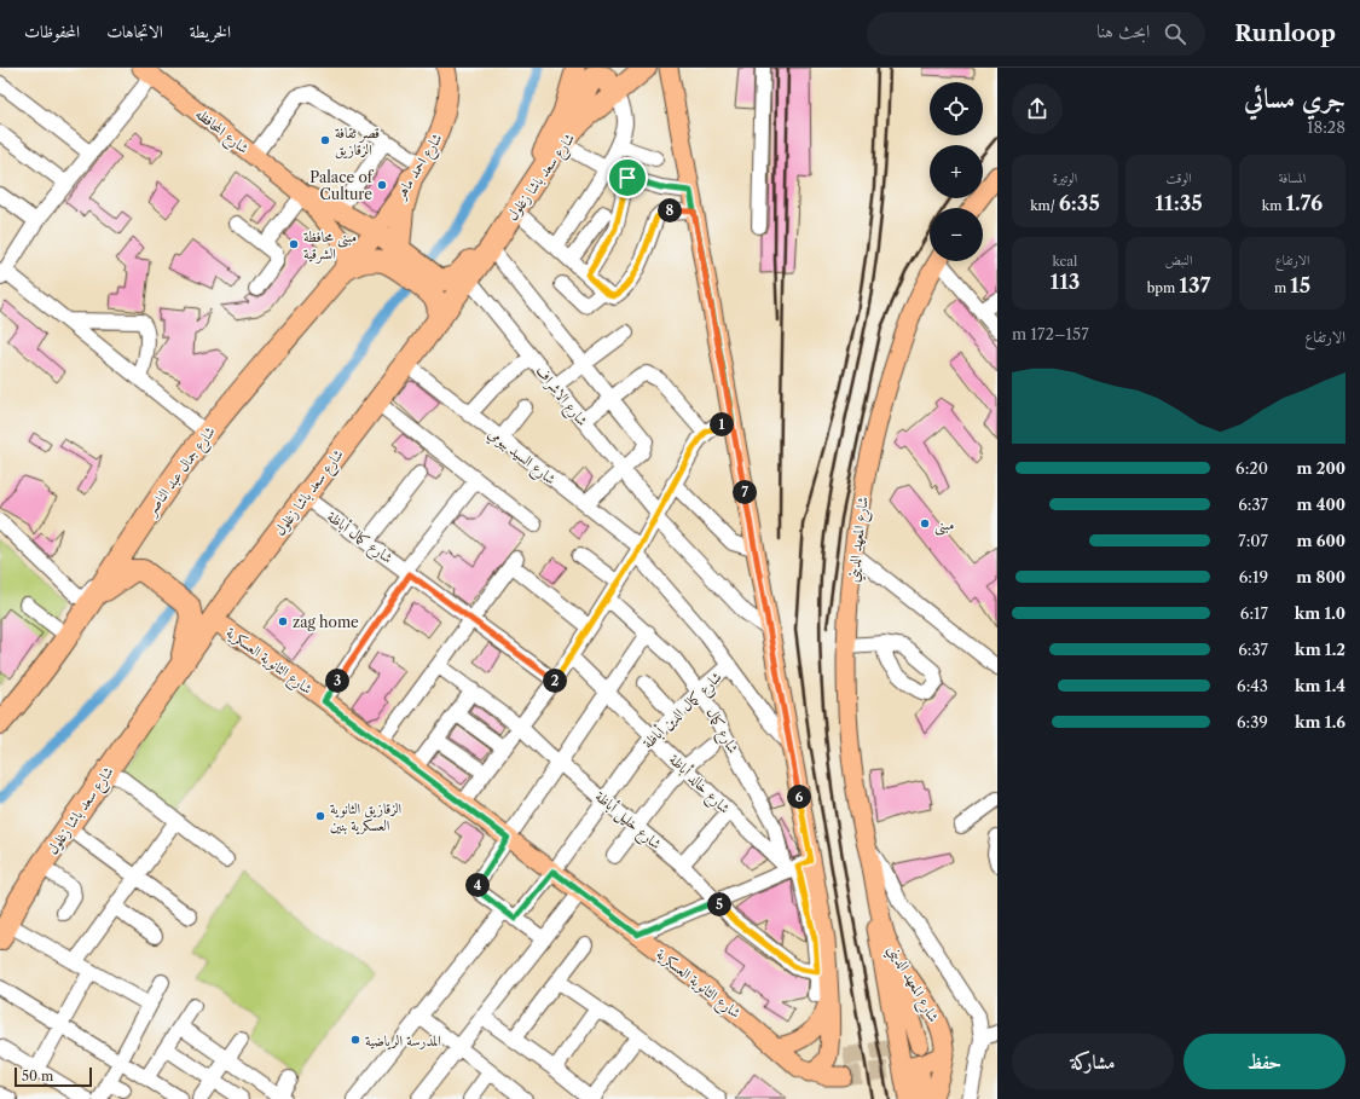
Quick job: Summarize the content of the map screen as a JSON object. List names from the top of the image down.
{
  "streets": {
    "highway": ["شارع سعد باشا زغلول", "شارع جمال عبد الناصر"],
    "main road": [
      "شارع المحافظه",
      "شارع احمد ماهر",
      "شارع المعهد الديني",
      "شارع الثانوية العسكرية"
    ],
    "street": [
      "شارع الاشراف",
      "شارع السيد بيومي",
      "شارع كمال أباظة",
      "شارع كمال الدين أباظة",
      "شارع كمال",
      "شارع خالد أباظة",
      "شارع خليل أباظة"
    ]
  },
  "crossings": [
    ["شارع المحافظه", "شارع احمد ماهر"],
    ["شارع المحافظه", "شارع جمال عبد الناصر"],
    ["شارع احمد ماهر", "شارع جمال عبد الناصر"],
    ["شارع سعد باشا زغلول", "شارع الاشراف"],
    ["شارع سعد باشا زغلول", "شارع السيد بيومي"],
    ["شارع سعد باشا زغلول", "شارع كمال أباظة"],
    ["شارع سعد باشا زغلول", "شارع الثانوية العسكرية"],
    ["شارع السيد بيومي", "شارع كمال الدين أباظة"],
    ["شارع الثانوية العسكرية", "شارع كمال الدين أباظة"],
    ["شارع كمال الدين أباظة", "شارع كمال"],
    ["شارع كمال الدين أباظة", "شارع خالد أباظة"],
    ["شارع كمال الدين أباظة", "شارع خليل أباظة"],
    ["شارع كمال", "شارع خالد أباظة"],
    ["شارع كمال", "شارع خليل أباظة"]
  ],
  "places": [
    "قصر ثقافة الزقازيق",
    "Palace of Culture",
    "مبنى محافظة الشرقية",
    "مبنى",
    "zag home",
    "الزقازيق الثانوية العسكرية بنين",
    "المدرسة الرياضية"
  ],
  "scale_bar": "50 m",
  "page": {
    "header": "Runloop",
    "search": "ابحث هنا",
    "nav": ["الخريطة", "الاتجاهات", "المحفوظات"],
    "heading": ["جري مسائي", "18:28"],
    "map_buttons": ["+", "−"],
    "stats": [
      ["المسافة", "1.76 km"],
      ["الوقت", "11:35"],
      ["الوتيرة", "6:35 /km"],
      ["الارتفاع", "15 m"],
      ["النبض", "137 bpm"],
      ["kcal", "113"]
    ],
    "pins": [
      "8",
      "1",
      "7",
      "2",
      "3",
      "6",
      "4",
      "5"
    ],
    "chart": ["الارتفاع", "157–172 m"],
    "list": [
      {
        "name": "200 m",
        "note": "6:20"
      },
      {
        "name": "400 m",
        "note": "6:37"
      },
      {
        "name": "600 m",
        "note": "7:07"
      },
      {
        "name": "800 m",
        "note": "6:19"
      },
      {
        "name": "1.0 km",
        "note": "6:17"
      },
      {
        "name": "1.2 km",
        "note": "6:37"
      },
      {
        "name": "1.4 km",
        "note": "6:43"
      },
      {
        "name": "1.6 km",
        "note": "6:39"
      }
    ],
    "buttons": ["حفظ", "مشاركة"],
    "scale": "50 m"
  }
}
